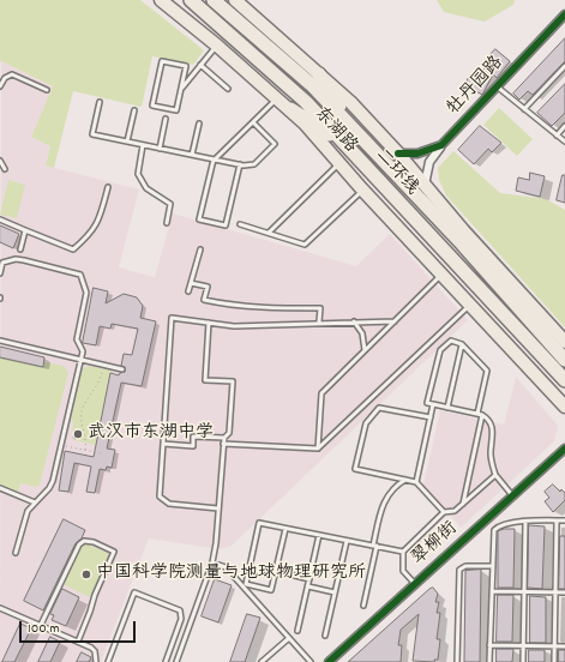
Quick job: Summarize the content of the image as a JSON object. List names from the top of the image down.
{
  "streets": {
    "highway": ["二环线"],
    "main road": ["东湖路"],
    "street": ["牡丹园路", "翠柳街"]
  },
  "crossings": [
    ["牡丹园路", "东湖路"]
  ],
  "places": ["武汉市东湖中学", "中国科学院测量与地球物理研究所"],
  "scale_bar": "100 m"
}
